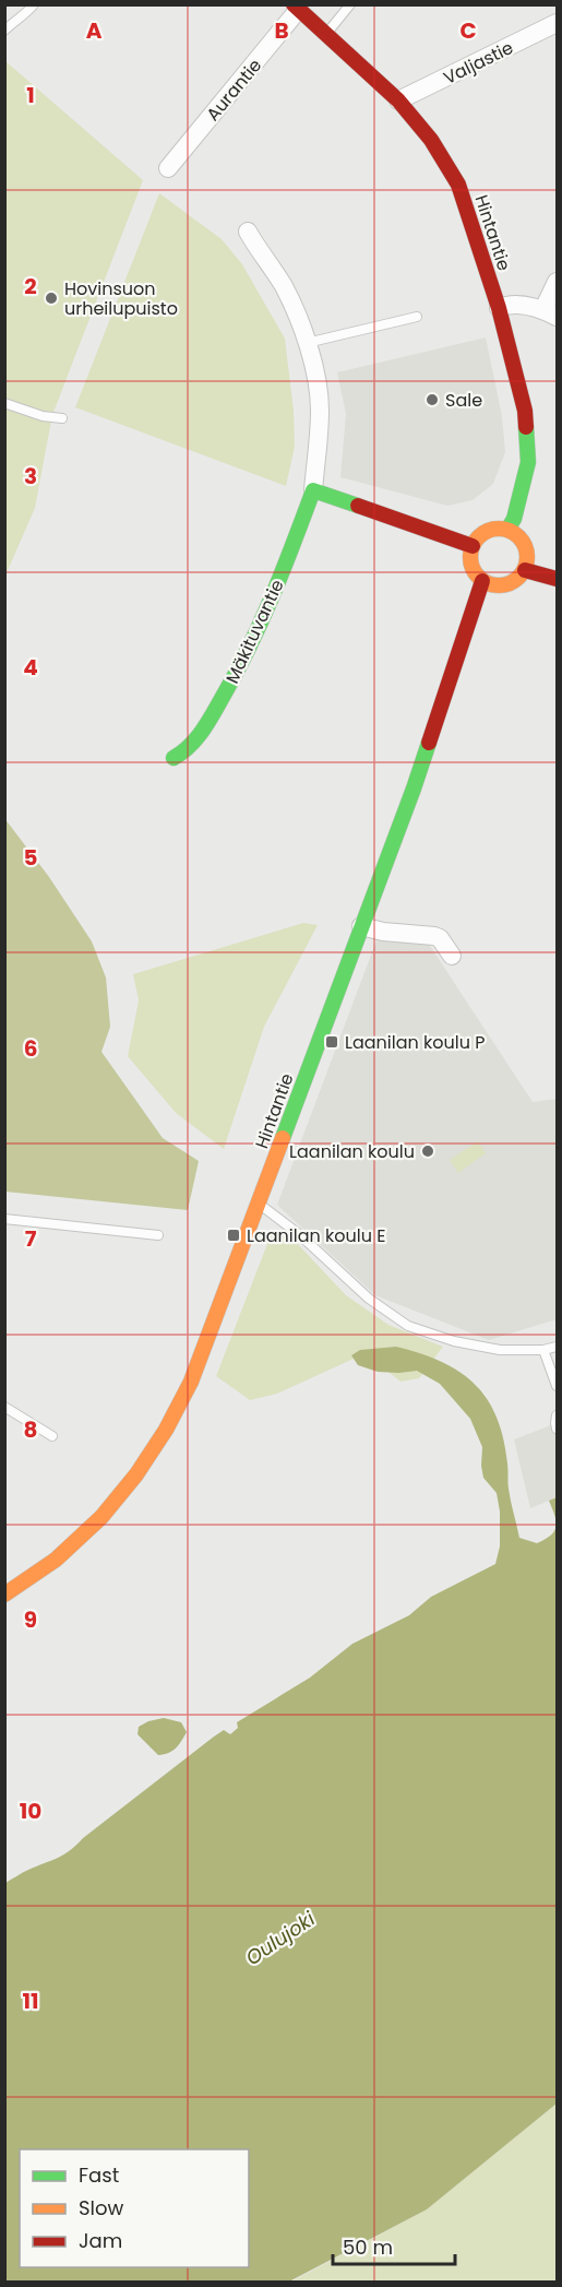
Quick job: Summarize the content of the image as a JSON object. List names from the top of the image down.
{
  "streets": {
    "street": [
      "Valjastie",
      "Aurantie",
      "Hintantie",
      "Mäkituvantie"
    ]
  },
  "crossings": [
    ["Valjastie", "Hintantie"],
    ["Aurantie", "Hintantie"]
  ],
  "water": ["Oulujoki"],
  "places": {
    "other": ["Hovinsuon urheilupuisto", "Sale", "Laanilan koulu"],
    "transit": ["Laanilan koulu P", "Laanilan koulu E"]
  },
  "legend": ["Fast", "Slow", "Jam"],
  "scale_bar": "50 m",
  "grid": {
    "columns": ["A", "B", "C"],
    "rows": [
      "1",
      "2",
      "3",
      "4",
      "5",
      "6",
      "7",
      "8",
      "9",
      "10",
      "11"
    ]
  }
}
